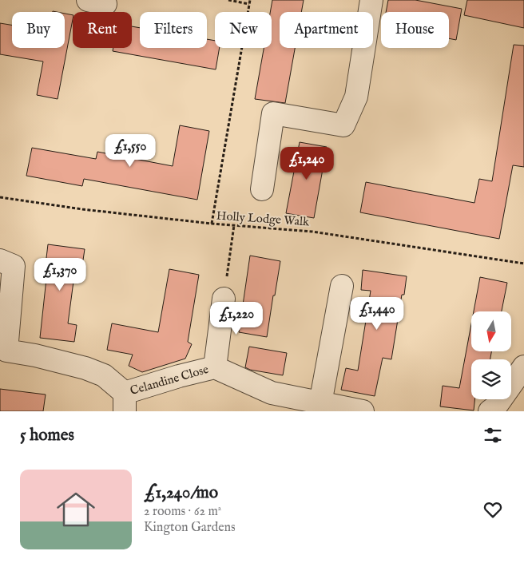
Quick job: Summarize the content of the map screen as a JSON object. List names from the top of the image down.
{
  "streets": {
    "street": ["Celandine Close"],
    "path": ["Holly Lodge Walk"]
  },
  "north": "bottom",
  "page": {
    "chip": [
      "Buy",
      "Rent",
      "Filters",
      "New",
      "Apartment",
      "House"
    ],
    "price": [
      "£1,550",
      "£1,240",
      "£1,370",
      "£1,440",
      "£1,220"
    ],
    "heading": "5 homes",
    "list": [
      {
        "name": "£1,240/mo",
        "note": "2 rooms · 62 m² · Kington Gardens"
      }
    ]
  }
}
